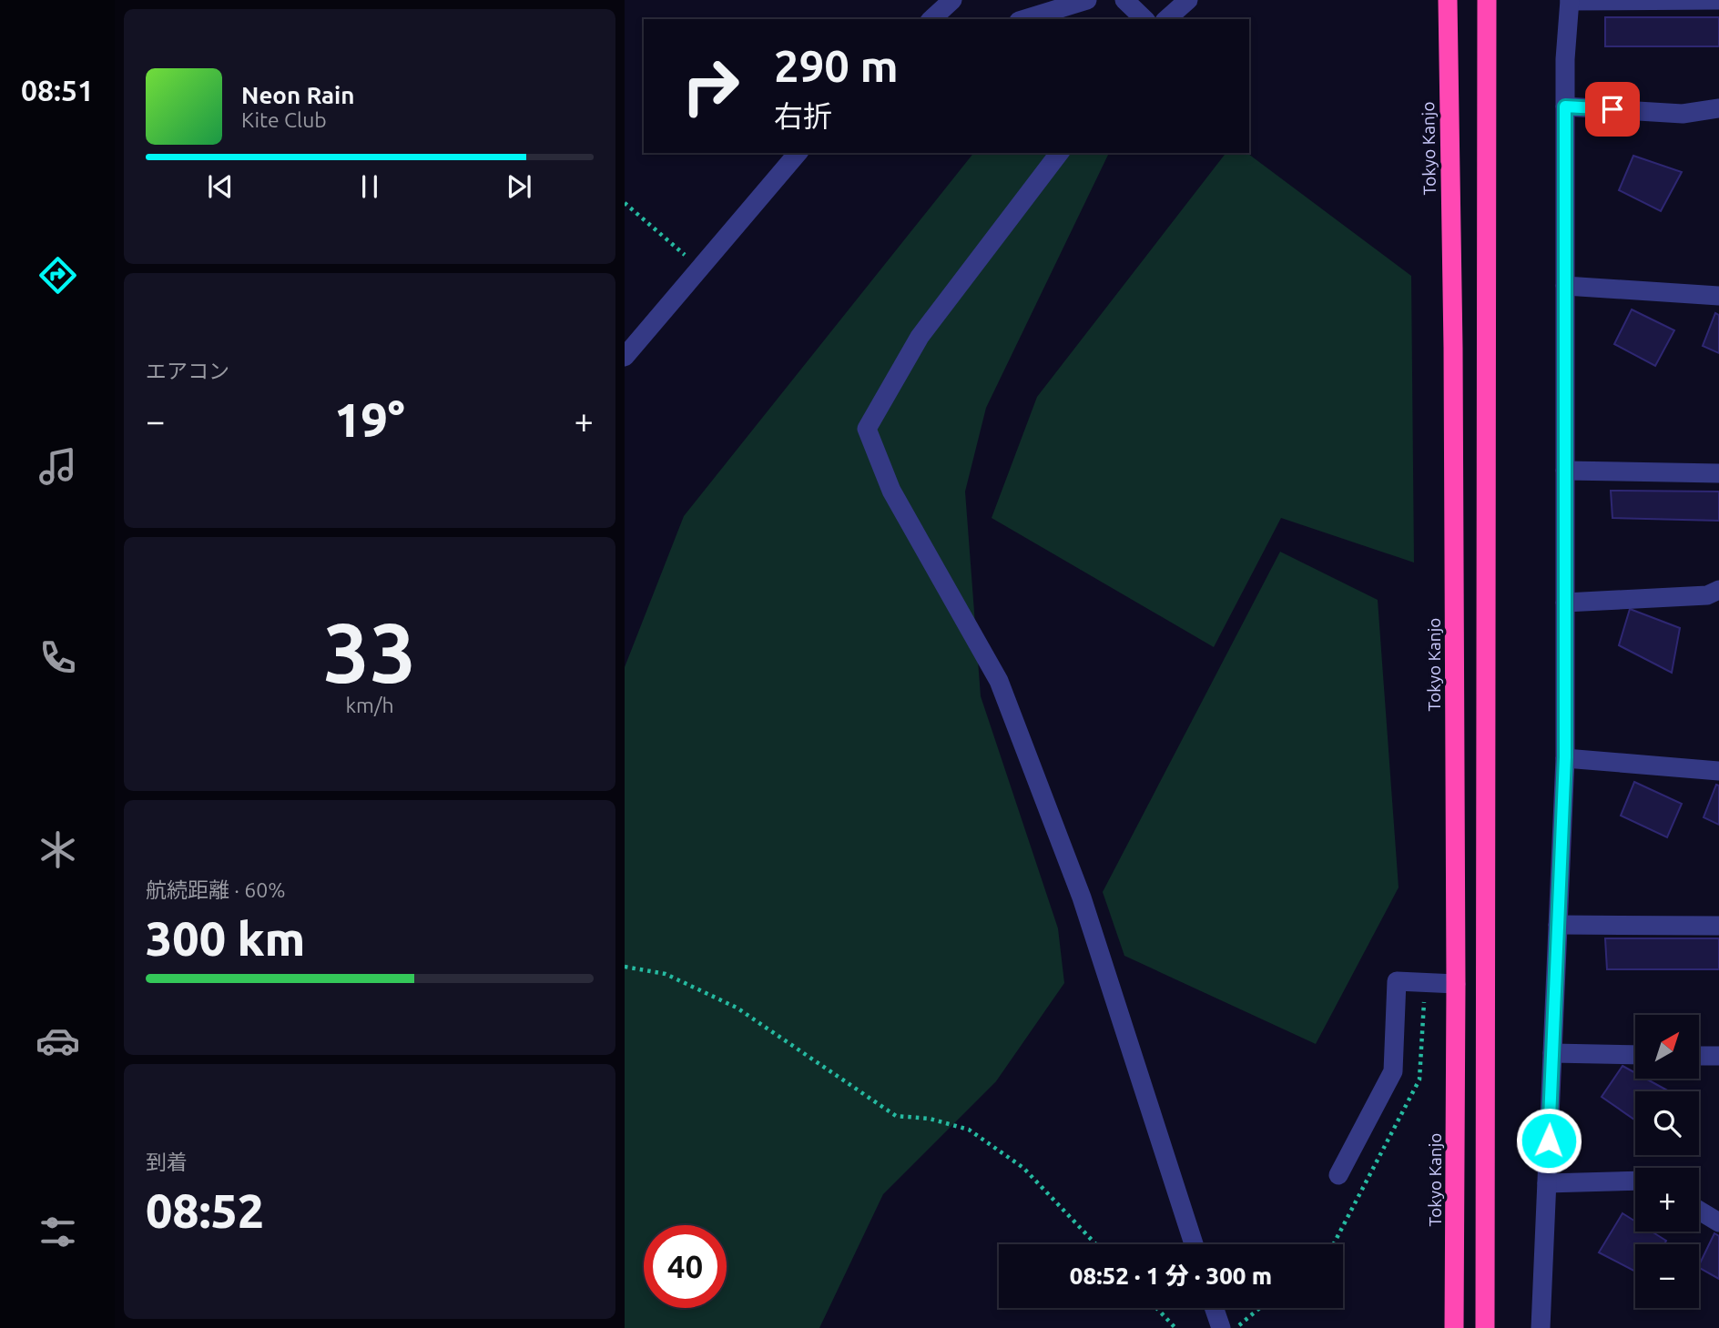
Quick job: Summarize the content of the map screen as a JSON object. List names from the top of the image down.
{
  "streets": {
    "highway": ["Tokyo Kanjo"]
  },
  "north": "top right",
  "page": {
    "tabs": "08:51",
    "turn": ["290 m", "右折"],
    "song": ["Neon Rain", "Kite Club"],
    "tile": [
      "エアコン",
      ["33", "km/h"],
      ["航続距離 · 60%", "300 km"],
      ["到着", "08:52"]
    ],
    "heat": ["−", "19°", "+"],
    "map_buttons": ["+", "−"],
    "limit": "40",
    "trip": "08:52 · 1 分 · 300 m"
  }
}
